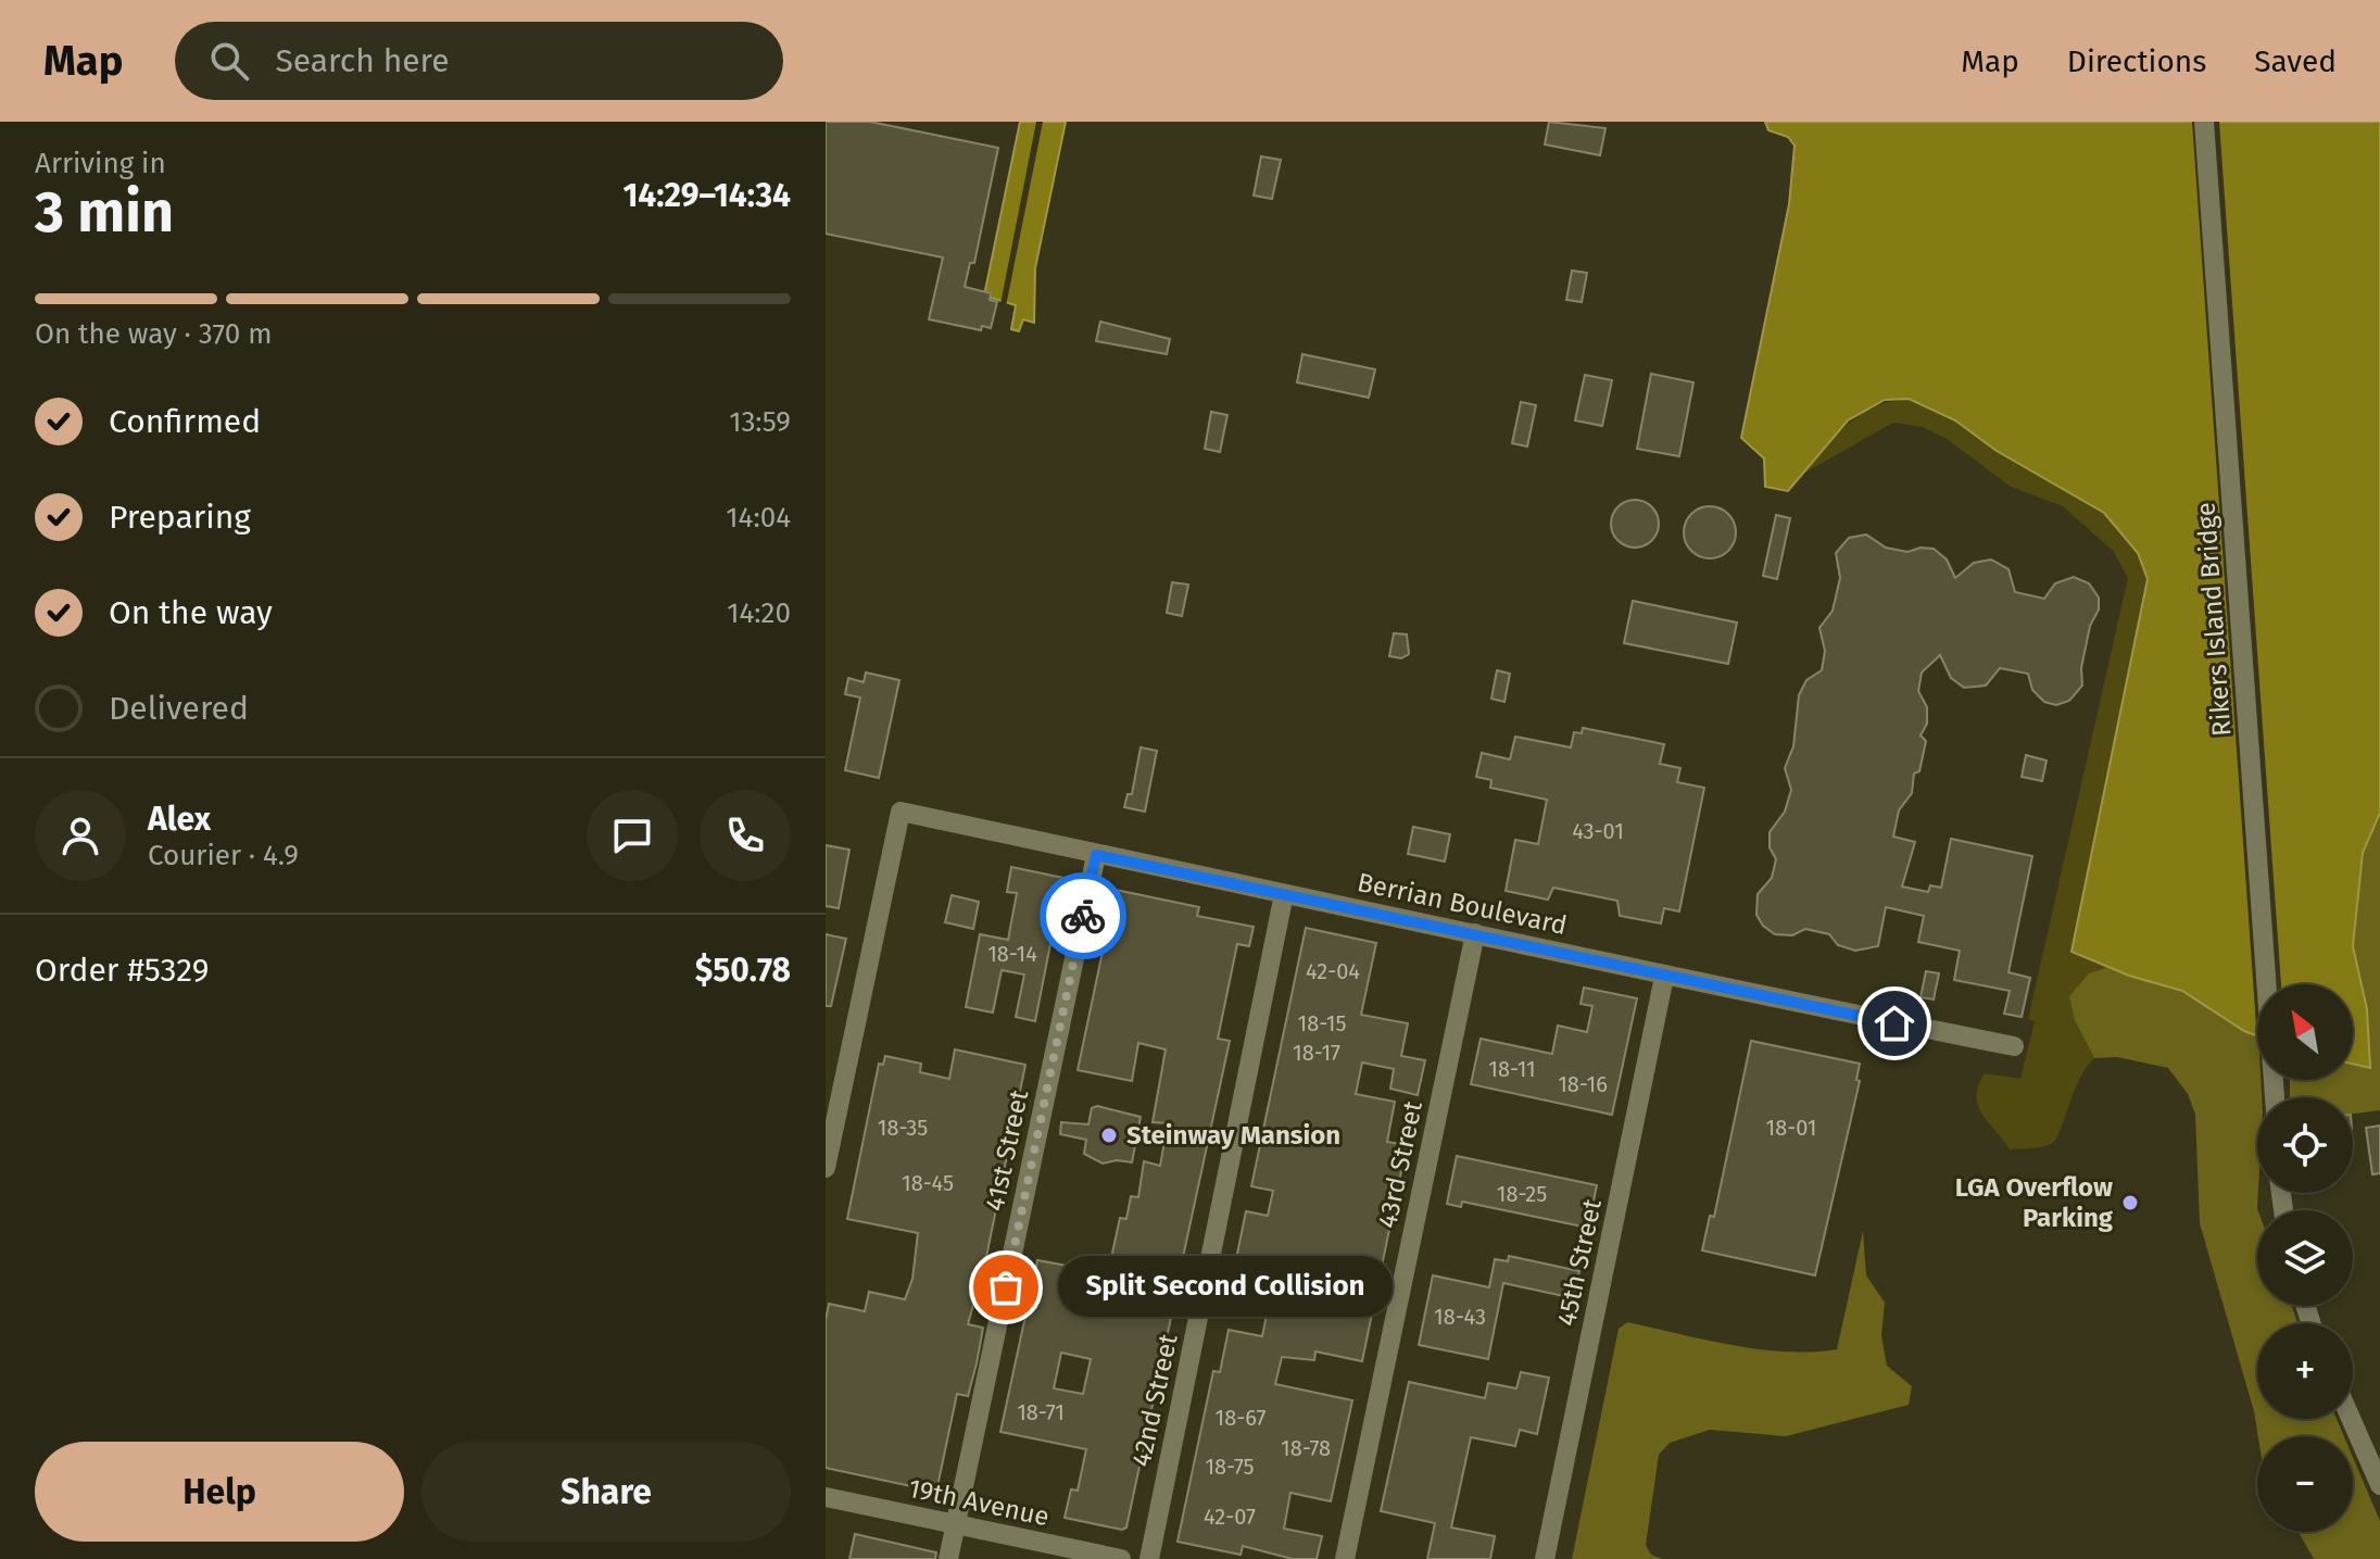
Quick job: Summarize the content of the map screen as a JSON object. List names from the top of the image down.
{
  "streets": {
    "street": [
      "Rikers Island Bridge",
      "Berrian Boulevard",
      "41st Street",
      "43rd Street",
      "45th Street",
      "42nd Street",
      "19th Avenue"
    ]
  },
  "crossings": [
    ["Berrian Boulevard", "41st Street"],
    ["Berrian Boulevard", "43rd Street"],
    ["Berrian Boulevard", "45th Street"],
    ["Berrian Boulevard", "42nd Street"],
    ["41st Street", "19th Avenue"]
  ],
  "places": ["Steinway Mansion", "LGA Overflow Parking", "Split Second Collision"],
  "house_numbers": [
    "43-01",
    "18-14",
    "42-04",
    "18-15",
    "18-17",
    "18-11",
    "18-16",
    "18-35",
    "18-01",
    "18-45",
    "18-25",
    "18-43",
    "18-71",
    "18-67",
    "18-78",
    "18-75",
    "42-07"
  ],
  "north": "top left",
  "page": {
    "header": "Map",
    "search": "Search here",
    "nav": ["Map", "Directions", "Saved"],
    "heading": ["3 min", "Arriving in", "14:29–14:34"],
    "panel": [
      "Alex",
      "Courier · 4.9",
      "Order #5329",
      "$50.78"
    ],
    "bar": "On the way · 370 m",
    "list": [
      ["Confirmed", "13:59"],
      ["Preparing", "14:04"],
      ["On the way", "14:20"],
      "Delivered"
    ],
    "map_buttons": ["+", "−"],
    "bubble": "Split Second Collision",
    "buttons": ["Help", "Share"]
  }
}
